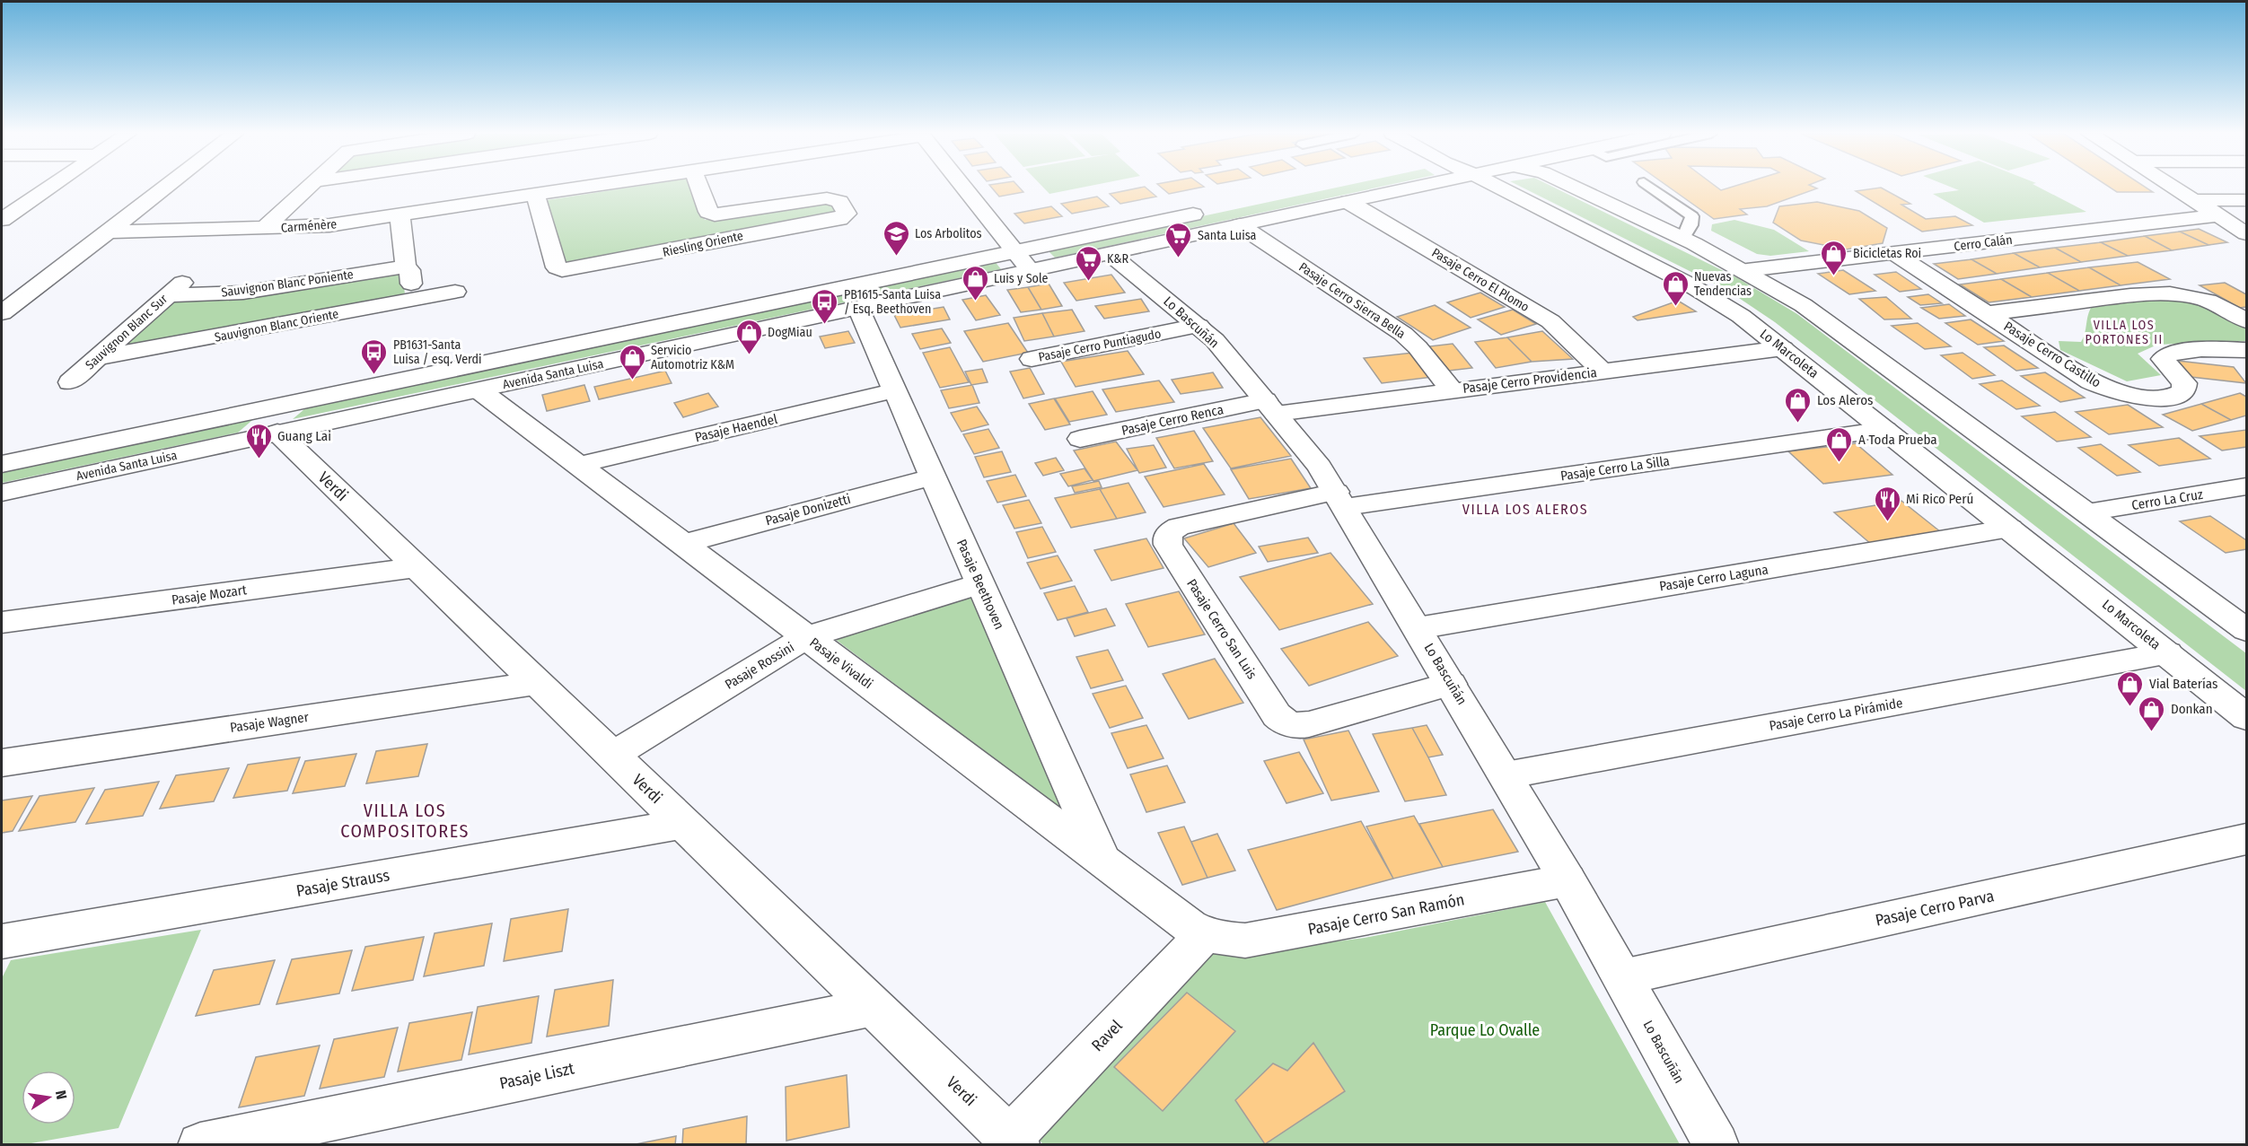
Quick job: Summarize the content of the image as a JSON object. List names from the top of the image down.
{
  "streets": {
    "street": [
      "Carménère",
      "Cerro Calán",
      "Riesling Oriente",
      "Pasaje Cerro El Plomo",
      "Sauvignon Blanc Poniente",
      "Pasaje Cerro Sierra Bella",
      "Lo Bascuñán",
      "Sauvignon Blanc Oriente",
      "Sauvignon Blanc Sur",
      "Pasaje Cerro Puntiagudo",
      "Lo Marcoleta",
      "Pasaje Cerro Castillo",
      "Avenida Santa Luisa",
      "Pasaje Cerro Providencia",
      "Pasaje Cerro Renca",
      "Pasaje Haendel",
      "Pasaje Cerro La Silla",
      "Verdi",
      "Cerro La Cruz",
      "Pasaje Donizetti",
      "Pasaje Cerro Laguna",
      "Pasaje Beethoven",
      "Pasaje Mozart",
      "Pasaje Cerro San Luis",
      "Pasaje Vivaldi",
      "Pasaje Rossini",
      "Pasaje Cerro La Pirámide",
      "Pasaje Wagner",
      "Pasaje Strauss",
      "Pasaje Cerro Parva",
      "Pasaje Cerro San Ramón",
      "Ravel",
      "Pasaje Liszt"
    ]
  },
  "crossings": [
    ["Carménère", "Riesling Oriente"],
    ["Cerro Calán", "Pasaje Cerro Castillo"],
    ["Pasaje Cerro El Plomo", "Avenida Santa Luisa"],
    ["Pasaje Cerro El Plomo", "Pasaje Cerro Providencia"],
    ["Sauvignon Blanc Poniente", "Sauvignon Blanc Sur"],
    ["Pasaje Cerro Sierra Bella", "Avenida Santa Luisa"],
    ["Pasaje Cerro Sierra Bella", "Pasaje Cerro Providencia"],
    ["Lo Bascuñán", "Pasaje Cerro Puntiagudo"],
    ["Lo Bascuñán", "Avenida Santa Luisa"],
    ["Lo Bascuñán", "Pasaje Cerro Providencia"],
    ["Lo Bascuñán", "Pasaje Cerro Renca"],
    ["Lo Bascuñán", "Pasaje Cerro La Silla"],
    ["Lo Bascuñán", "Pasaje Cerro Laguna"],
    ["Lo Bascuñán", "Pasaje Cerro San Luis"],
    ["Lo Bascuñán", "Pasaje Cerro La Pirámide"],
    ["Lo Bascuñán", "Pasaje Cerro Parva"],
    ["Lo Bascuñán", "Pasaje Cerro San Ramón"],
    ["Sauvignon Blanc Oriente", "Sauvignon Blanc Sur"],
    ["Lo Marcoleta", "Pasaje Cerro Providencia"],
    ["Lo Marcoleta", "Pasaje Cerro La Silla"],
    ["Lo Marcoleta", "Pasaje Cerro Laguna"],
    ["Lo Marcoleta", "Pasaje Cerro La Pirámide"],
    ["Avenida Santa Luisa", "Verdi"],
    ["Avenida Santa Luisa", "Pasaje Beethoven"],
    ["Avenida Santa Luisa", "Pasaje Vivaldi"],
    ["Pasaje Cerro Providencia", "Pasaje Cerro Renca"],
    ["Pasaje Haendel", "Pasaje Beethoven"],
    ["Pasaje Haendel", "Pasaje Vivaldi"],
    ["Pasaje Cerro La Silla", "Pasaje Cerro San Luis"],
    ["Verdi", "Pasaje Mozart"],
    ["Verdi", "Pasaje Rossini"],
    ["Verdi", "Pasaje Wagner"],
    ["Verdi", "Pasaje Strauss"],
    ["Verdi", "Ravel"],
    ["Verdi", "Pasaje Liszt"],
    ["Pasaje Donizetti", "Pasaje Beethoven"],
    ["Pasaje Donizetti", "Pasaje Vivaldi"],
    ["Pasaje Beethoven", "Pasaje Vivaldi"],
    ["Pasaje Beethoven", "Pasaje Rossini"],
    ["Pasaje Vivaldi", "Pasaje Rossini"],
    ["Pasaje Vivaldi", "Pasaje Cerro San Ramón"],
    ["Pasaje Vivaldi", "Ravel"],
    ["Pasaje Cerro San Ramón", "Ravel"]
  ],
  "districts": ["VILLA LOS PORTONES II", "VILLA LOS ALEROS", "VILLA LOS COMPOSITORES"],
  "parks": ["Parque Lo Ovalle"],
  "places": {
    "school or university": ["Los Arbolitos"],
    "supermarket": ["Santa Luisa", "K&R"],
    "shop": [
      "Bicicletas Roi",
      "Luis y Sole",
      "Nuevas Tendencias",
      "DogMiau",
      "Servicio Automotriz K&M",
      "Los Aleros",
      "A Toda Prueba",
      "Vial Baterías",
      "Donkan"
    ],
    "bus stop": ["PB1615-Santa Luisa / Esq. Beethoven", "PB1631-Santa Luisa / esq. Verdi"],
    "restaurant": ["Guang Lai", "Mi Rico Perú"]
  },
  "north": "right"
}
